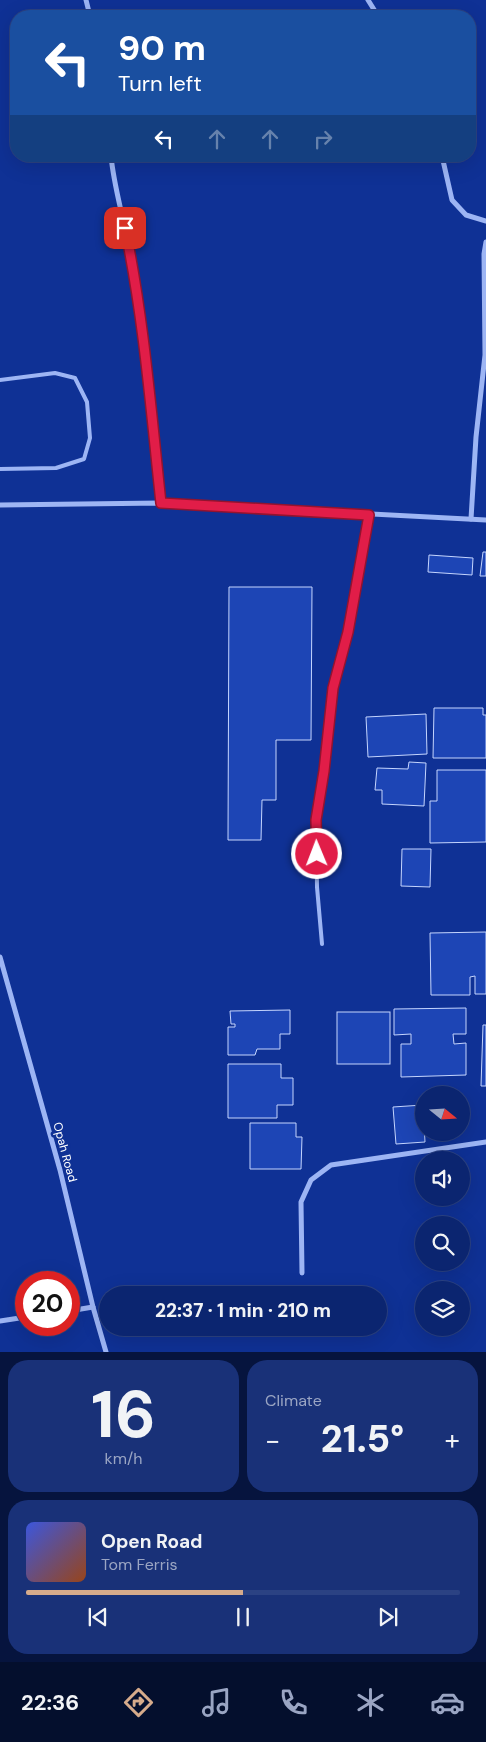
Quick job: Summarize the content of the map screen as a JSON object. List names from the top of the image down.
{
  "streets": {
    "street": ["Opah Road"]
  },
  "north": "right",
  "page": {
    "turn": ["90 m", "Turn left"],
    "limit": "20",
    "trip": "22:37 · 1 min · 210 m",
    "tile": [
      ["16", "km/h"],
      "Climate"
    ],
    "heat": ["−", "21.5°", "+"],
    "song": ["Open Road", "Tom Ferris"],
    "tabs": "22:36"
  }
}
